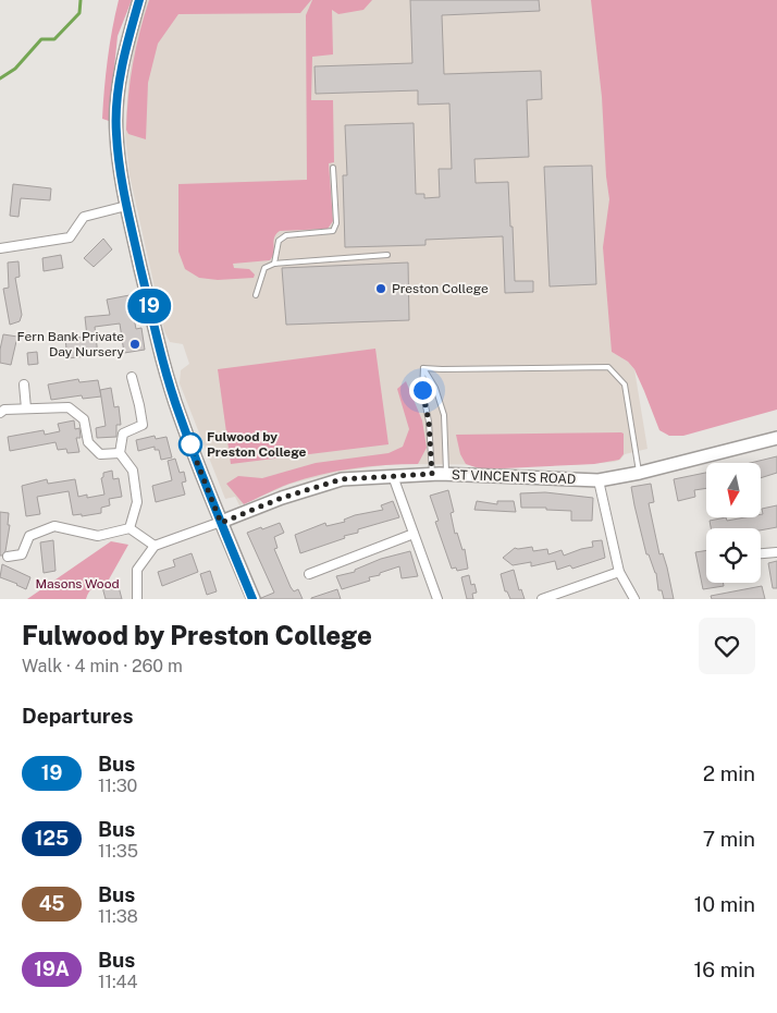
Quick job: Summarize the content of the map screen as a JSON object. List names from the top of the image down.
{
  "streets": {
    "street": ["ST VINCENTS ROAD"]
  },
  "parks": ["Masons Wood"],
  "places": ["Preston College", "Fern Bank Private Day Nursery", "Fulwood by Preston College"],
  "lines": ["bus line 19"],
  "north": "bottom",
  "page": {
    "on_map": "19",
    "heading": [
      ["Fulwood by Preston College", "Walk · 4 min · 260 m"],
      "Departures"
    ],
    "list": [
      {
        "mark": "19",
        "name": "Bus",
        "note": "11:30",
        "value": "2 min"
      },
      {
        "mark": "125",
        "name": "Bus",
        "note": "11:35",
        "value": "7 min"
      },
      {
        "mark": "45",
        "name": "Bus",
        "note": "11:38",
        "value": "10 min"
      },
      {
        "mark": "19A",
        "name": "Bus",
        "note": "11:44",
        "value": "16 min"
      }
    ]
  }
}
